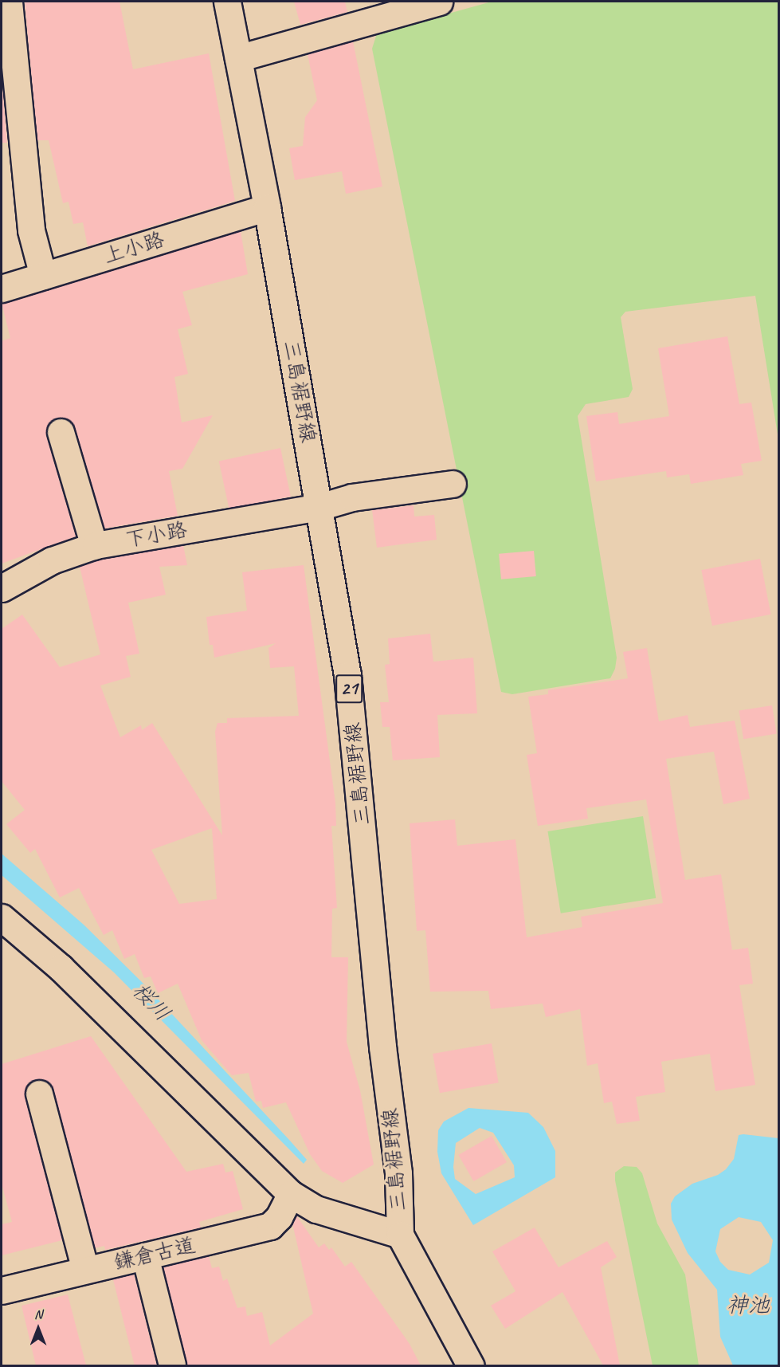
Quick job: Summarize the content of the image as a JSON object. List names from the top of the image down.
{
  "streets": {
    "street": [
      "上小路",
      "三島裾野線",
      "下小路",
      "21",
      "鎌倉古道"
    ]
  },
  "crossings": [
    ["上小路", "三島裾野線"],
    ["三島裾野線", "下小路"]
  ],
  "water": ["桜川", "神池"],
  "north": "top"
}
